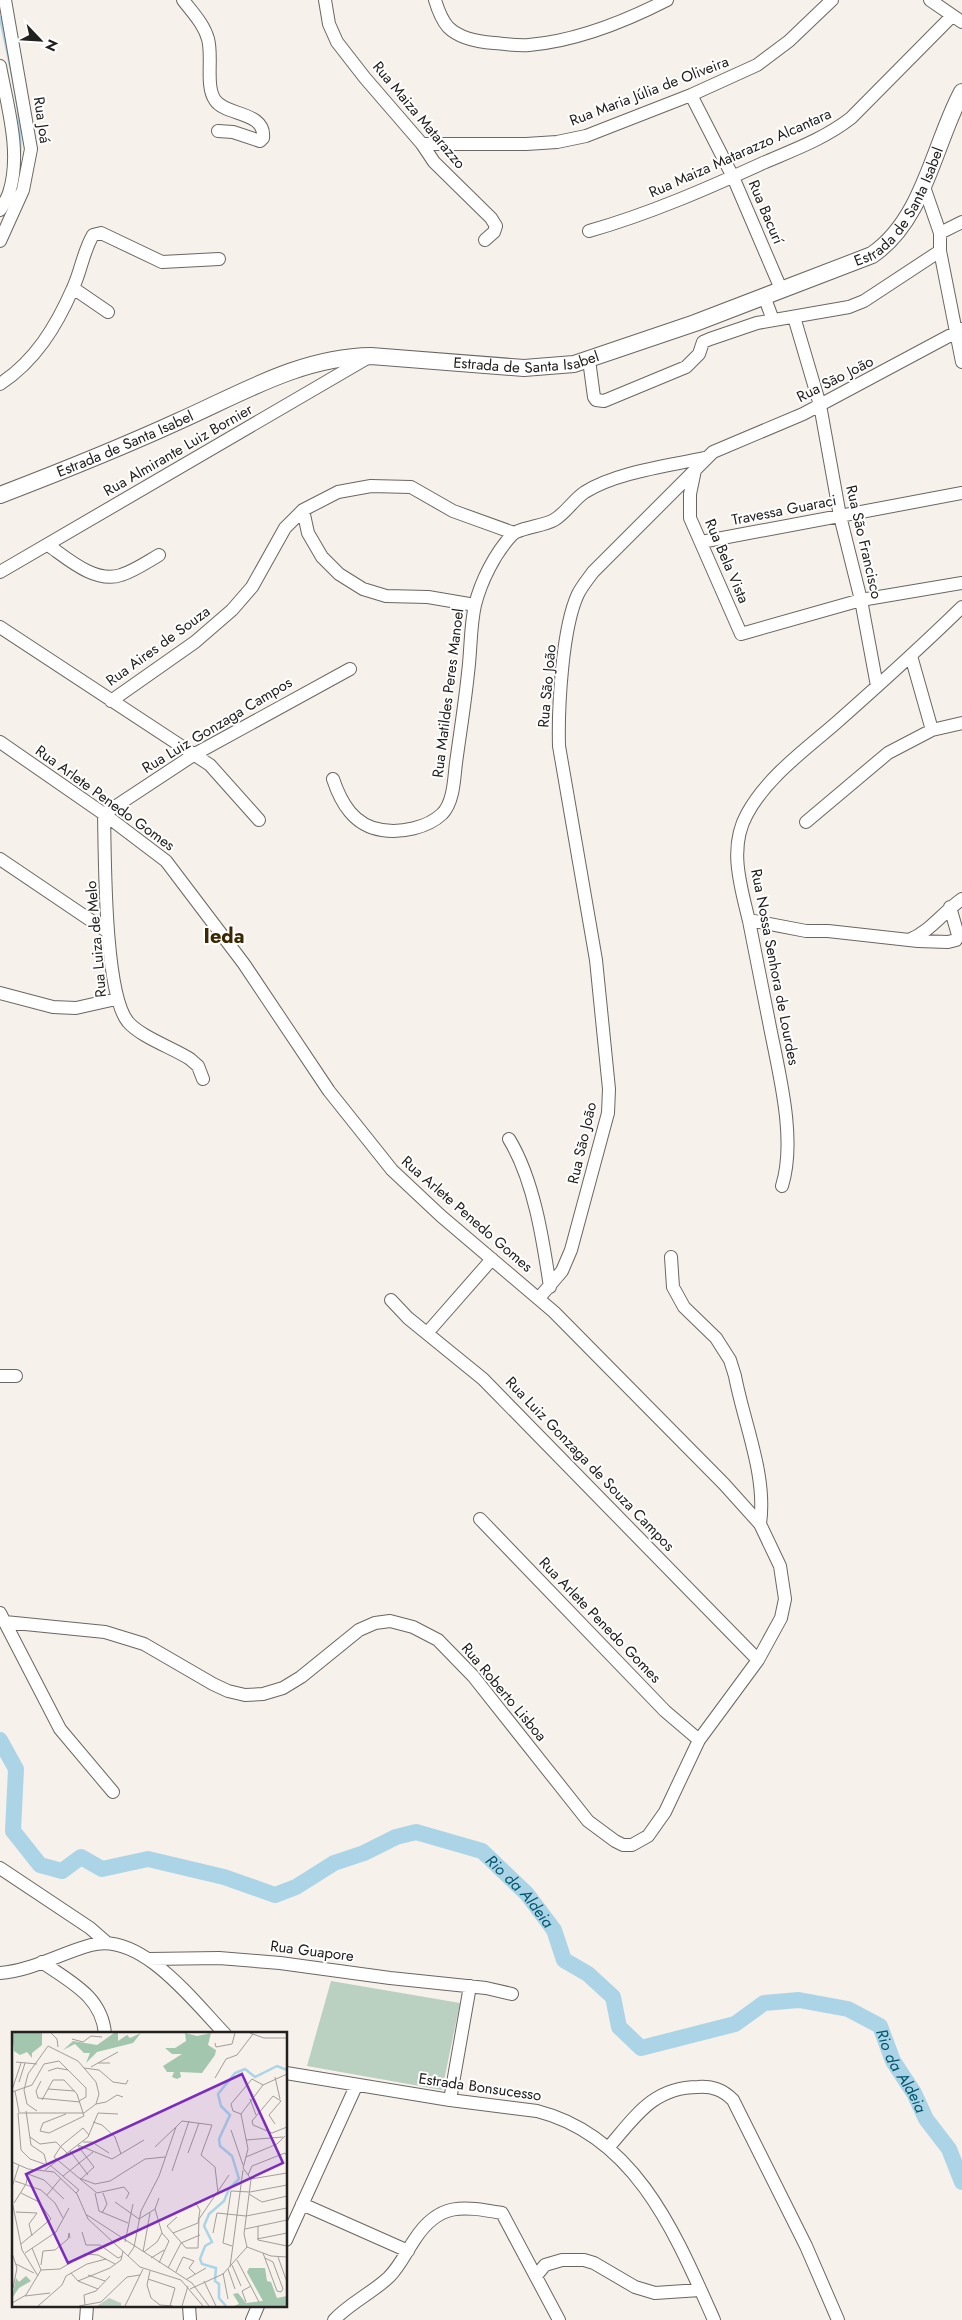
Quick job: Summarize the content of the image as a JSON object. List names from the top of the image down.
{
  "streets": {
    "main road": ["Estrada de Santa Isabel"],
    "street": [
      "Rua Maria Júlia de Oliveira",
      "Rua Maiza Matarazzo",
      "Rua Joá",
      "Rua Maiza Matarazzo Alcantara",
      "Rua Bacurí",
      "Rua São João",
      "Rua Almirante Luiz Bornier",
      "Travessa Guaraci",
      "Rua São Francisco",
      "Rua Bela Vista",
      "Rua Aires de Souza",
      "Rua Matildes Peres Manoel",
      "Rua Luiz Gonzaga Campos",
      "Rua Arlete Penedo Gomes",
      "Rua Luiza de Melo",
      "Rua Nossa Senhora de Lourdes",
      "Rua Luiz Gonzaga de Souza Campos",
      "Rua Roberto Lisboa",
      "Rua Guapore",
      "Estrada Bonsucesso"
    ]
  },
  "crossings": [
    ["Rua Maria Júlia de Oliveira", "Rua Maiza Matarazzo"],
    ["Rua Maria Júlia de Oliveira", "Rua Bacurí"],
    ["Rua Maiza Matarazzo Alcantara", "Rua Bacurí"],
    ["Estrada de Santa Isabel", "Rua Bacurí"],
    ["Estrada de Santa Isabel", "Rua Almirante Luiz Bornier"],
    ["Rua São João", "Rua São Francisco"],
    ["Rua São João", "Rua Bela Vista"],
    ["Rua São João", "Rua Arlete Penedo Gomes"],
    ["Travessa Guaraci", "Rua São Francisco"],
    ["Travessa Guaraci", "Rua Bela Vista"],
    ["Rua São Francisco", "Rua Bela Vista"],
    ["Rua São Francisco", "Rua Nossa Senhora de Lourdes"],
    ["Rua Aires de Souza", "Rua Matildes Peres Manoel"],
    ["Rua Luiz Gonzaga Campos", "Rua Arlete Penedo Gomes"],
    ["Rua Luiz Gonzaga Campos", "Rua Luiza de Melo"],
    ["Rua Arlete Penedo Gomes", "Rua Luiza de Melo"],
    ["Rua Arlete Penedo Gomes", "Rua Luiz Gonzaga de Souza Campos"],
    ["Rua Arlete Penedo Gomes", "Rua Roberto Lisboa"]
  ],
  "districts": ["Ieda"],
  "water": ["Rio da Aldeia"],
  "north": "bottom right"
}
